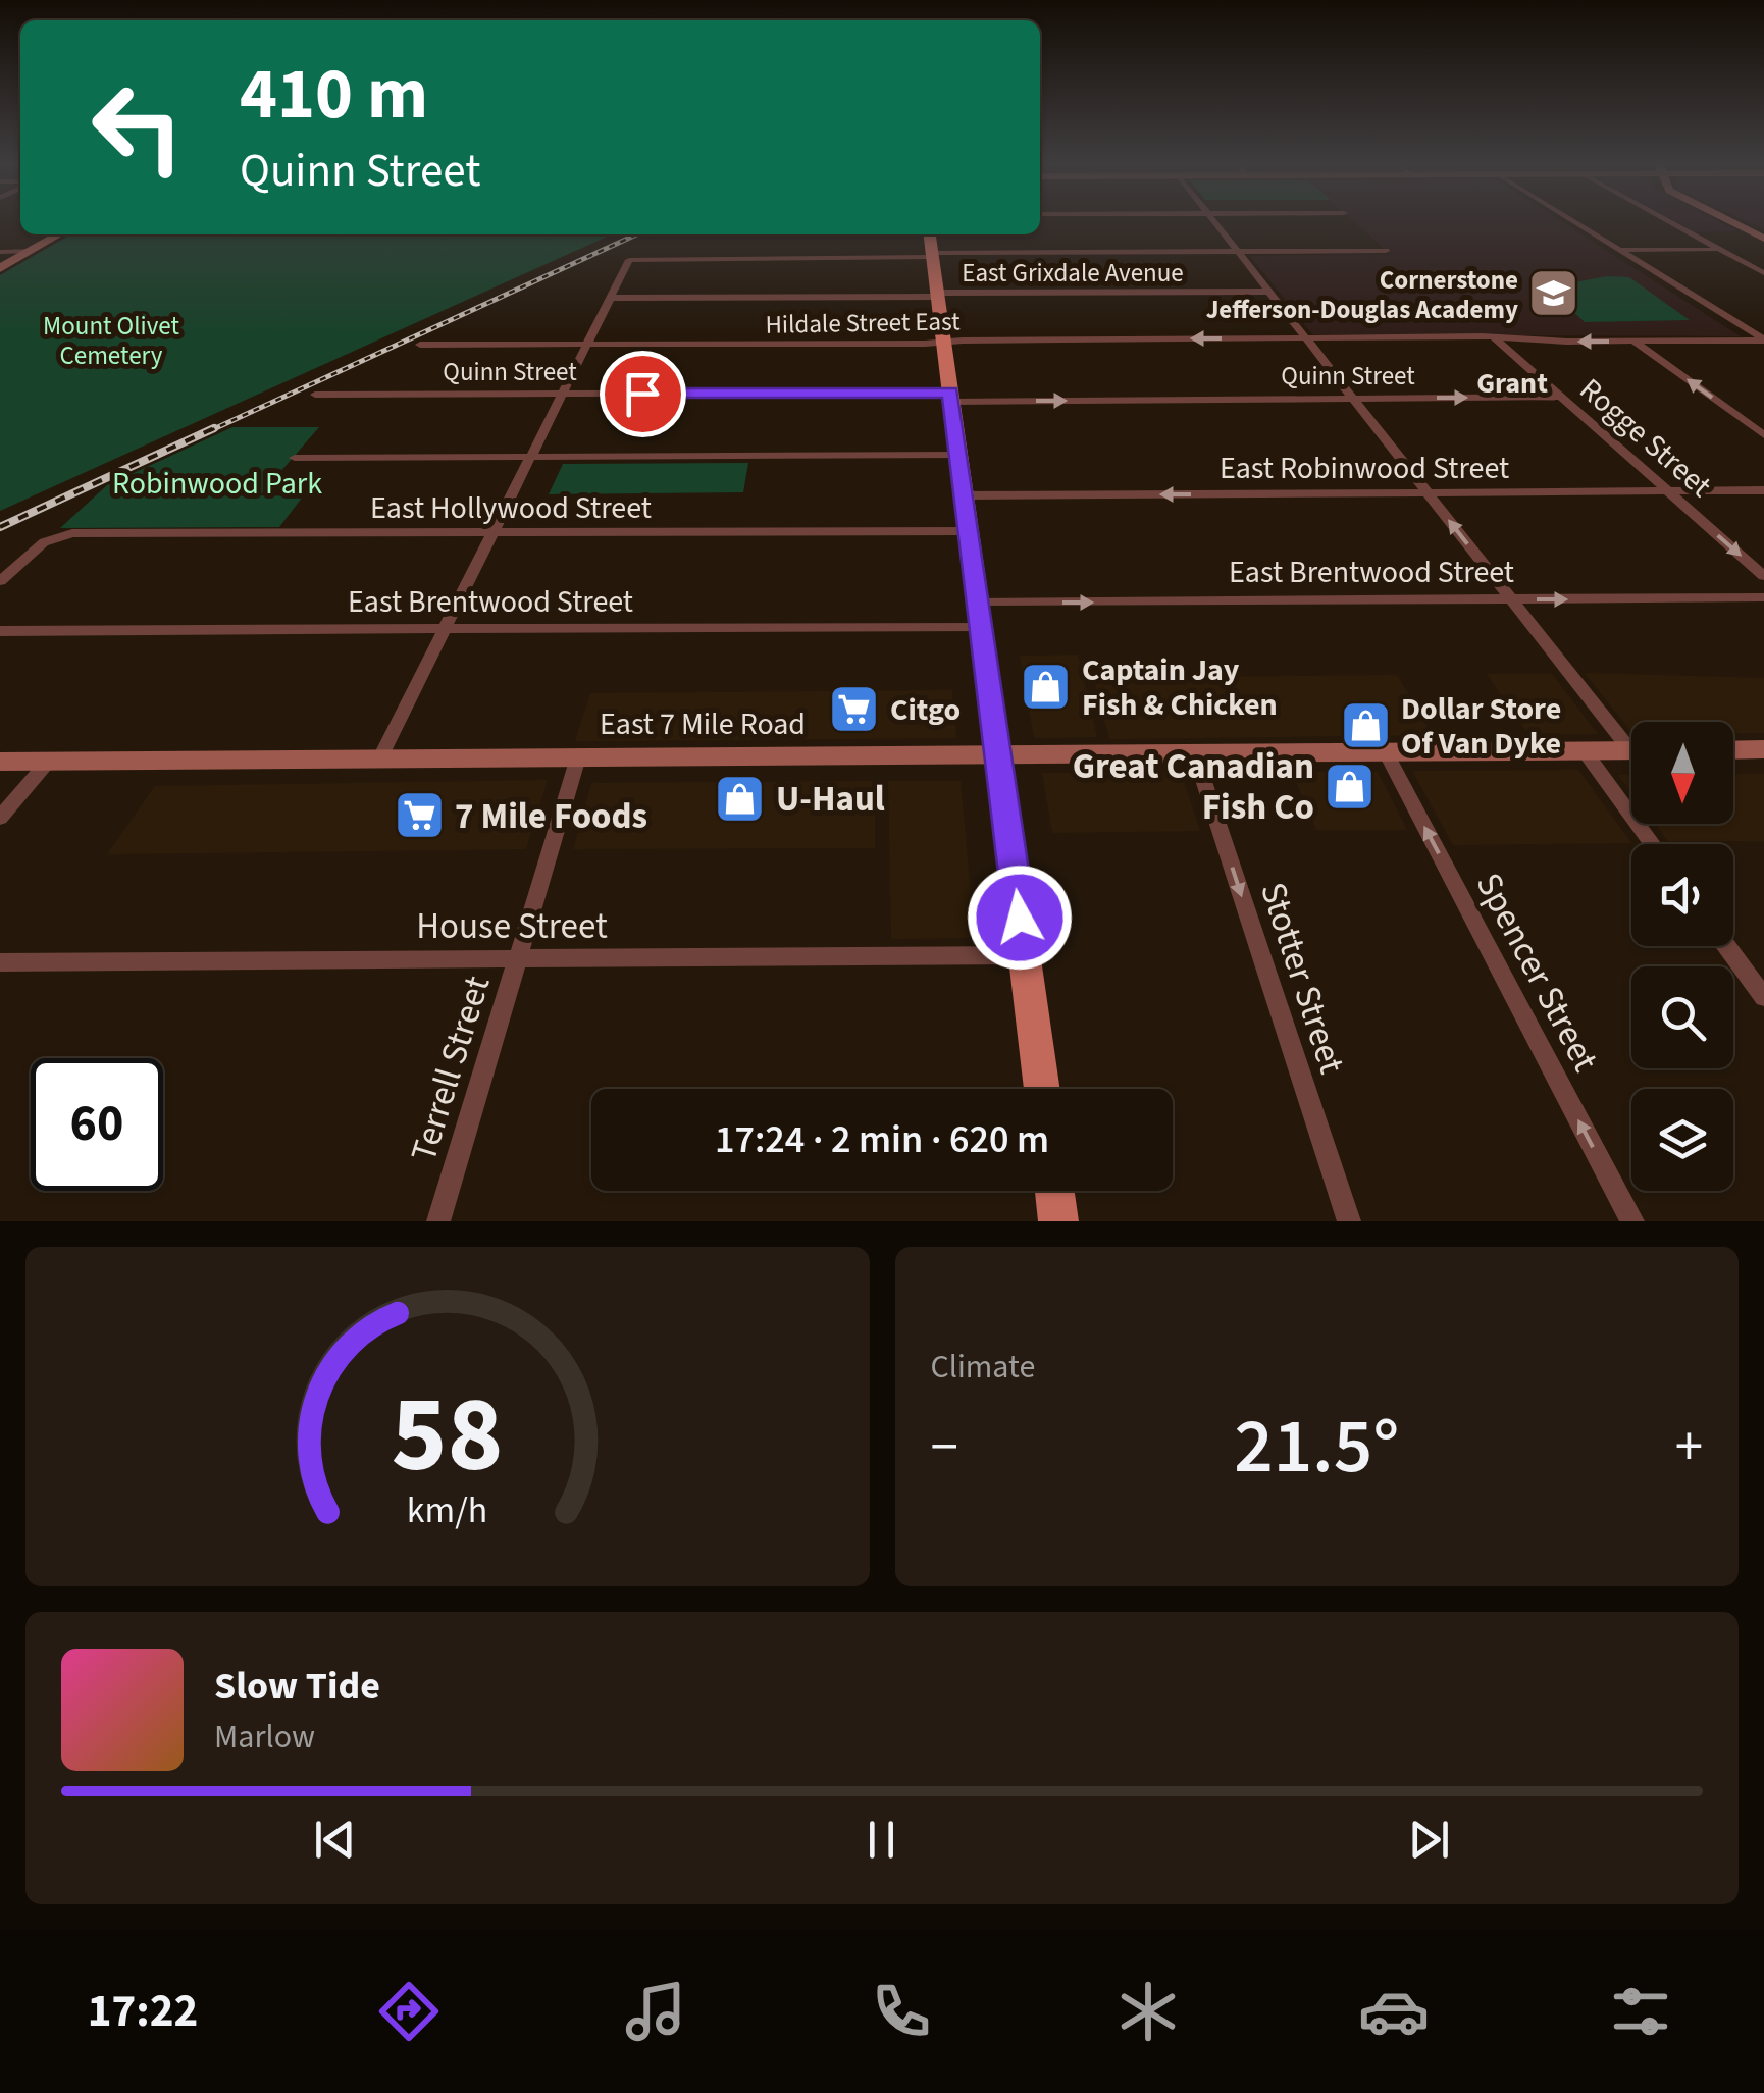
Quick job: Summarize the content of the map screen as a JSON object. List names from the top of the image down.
{
  "streets": {
    "street": [
      "East Grixdale Avenue",
      "Hildale Street East",
      "Quinn Street",
      "Rogge Street",
      "East Robinwood Street",
      "East Hollywood Street",
      "East Brentwood Street",
      "East 7 Mile Road",
      "House Street",
      "Spencer Street",
      "Stotter Street",
      "Terrell Street"
    ]
  },
  "crossings": [
    ["Hildale Street East", "Rogge Street"],
    ["Quinn Street", "Rogge Street"],
    ["Rogge Street", "East Robinwood Street"],
    ["East 7 Mile Road", "Spencer Street"],
    ["East 7 Mile Road", "Stotter Street"],
    ["East 7 Mile Road", "Terrell Street"],
    ["House Street", "Terrell Street"]
  ],
  "one_way": [
    "Quinn Street",
    "Rogge Street",
    "East Robinwood Street",
    "East Brentwood Street",
    "Spencer Street",
    "Stotter Street"
  ],
  "districts": ["Grant"],
  "parks": ["Mount Olivet Cemetery", "Robinwood Park"],
  "places": {
    "school or university": ["Cornerstone Jefferson-Douglas Academy"],
    "shop": [
      "Captain Jay Fish & Chicken",
      "Dollar Store Of Van Dyke",
      "Great Canadian Fish Co",
      "U-Haul"
    ],
    "supermarket": ["Citgo", "7 Mile Foods"]
  },
  "north": "bottom",
  "page": {
    "turn": ["410 m", "Quinn Street"],
    "limit": "60",
    "trip": "17:24 · 2 min · 620 m",
    "tile": "Climate",
    "heat": ["−", "21.5°", "+"],
    "song": ["Slow Tide", "Marlow"],
    "tabs": "17:22",
    "gauge": ["58", "km/h"]
  }
}
